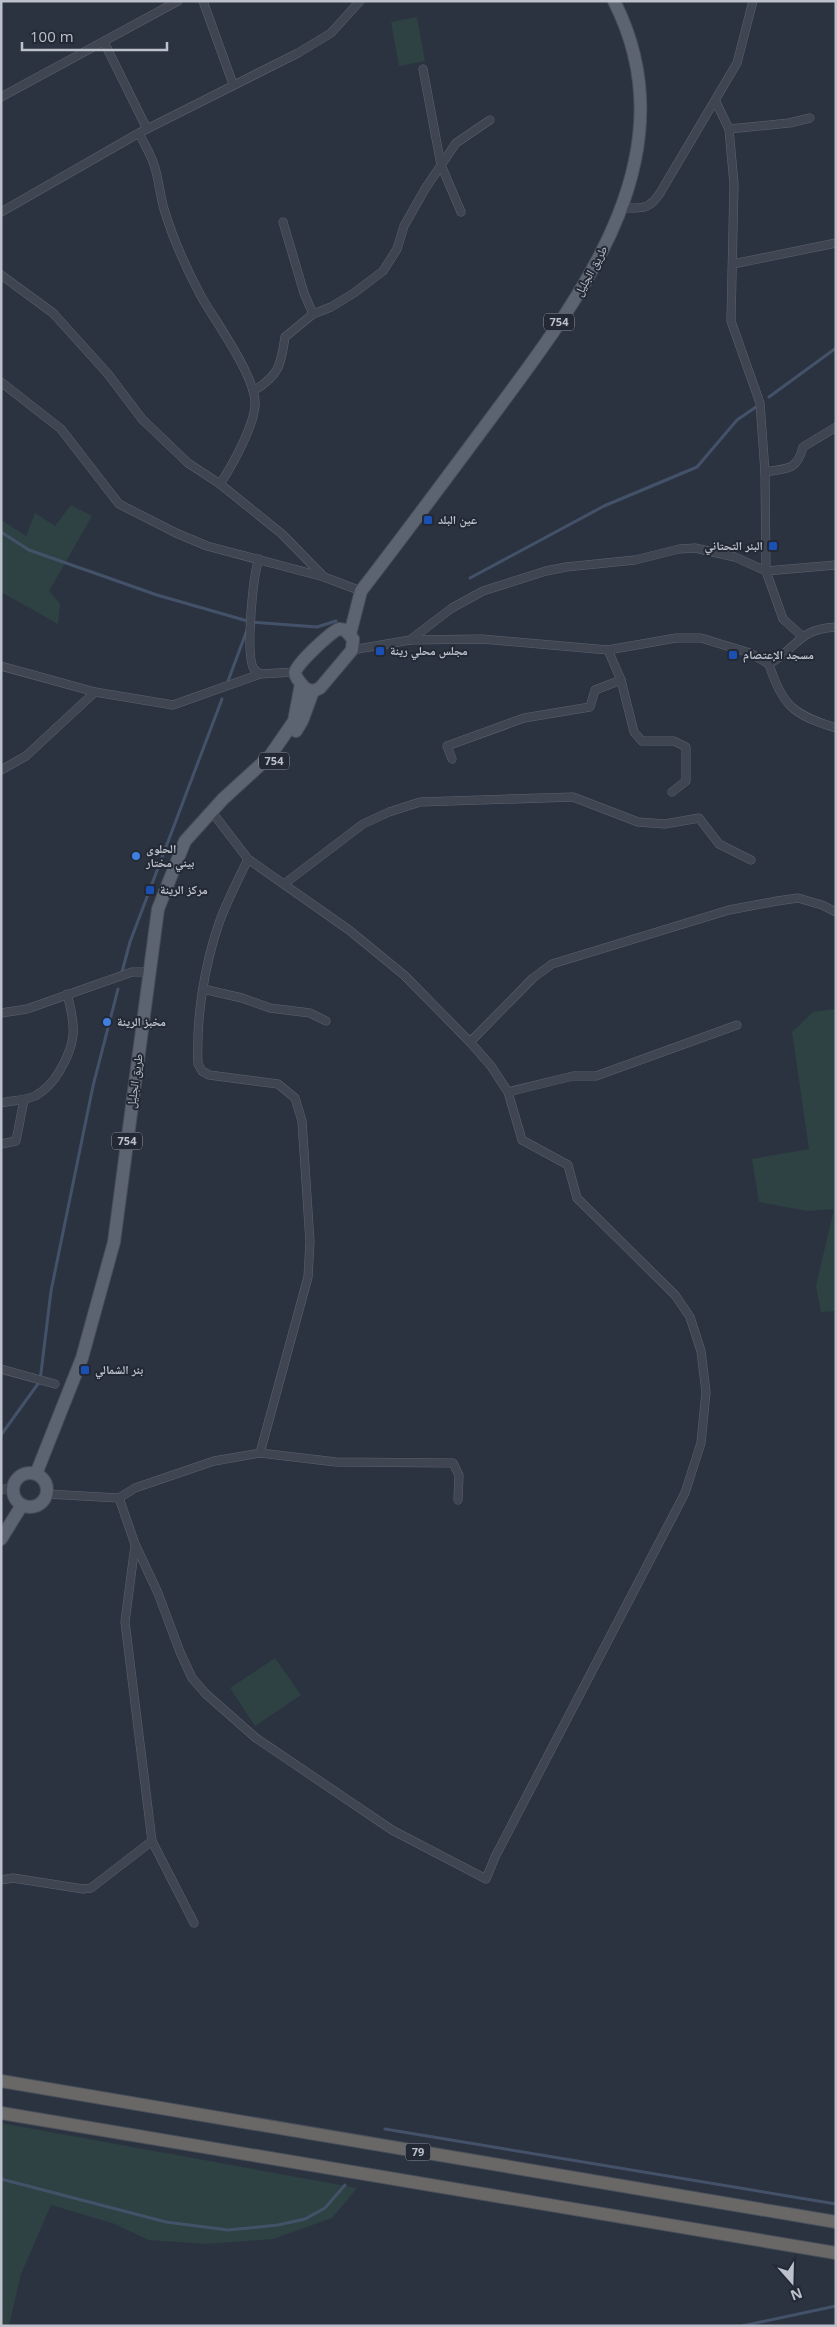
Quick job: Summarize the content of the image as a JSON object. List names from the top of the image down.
{
  "streets": {
    "highway": ["79"],
    "main road": ["طريق الجليل", "754"]
  },
  "places": {
    "transit": [
      "عين البلد",
      "البئر التحتاني",
      "مجلس محلي رينة",
      "مسجد الإعتصام",
      "مركز الرينة",
      "بئر الشمالي"
    ],
    "other": ["الحلوى بيني مختار", "مخبز الرينة"]
  },
  "scale_bar": "100 m",
  "north": "bottom"
}
